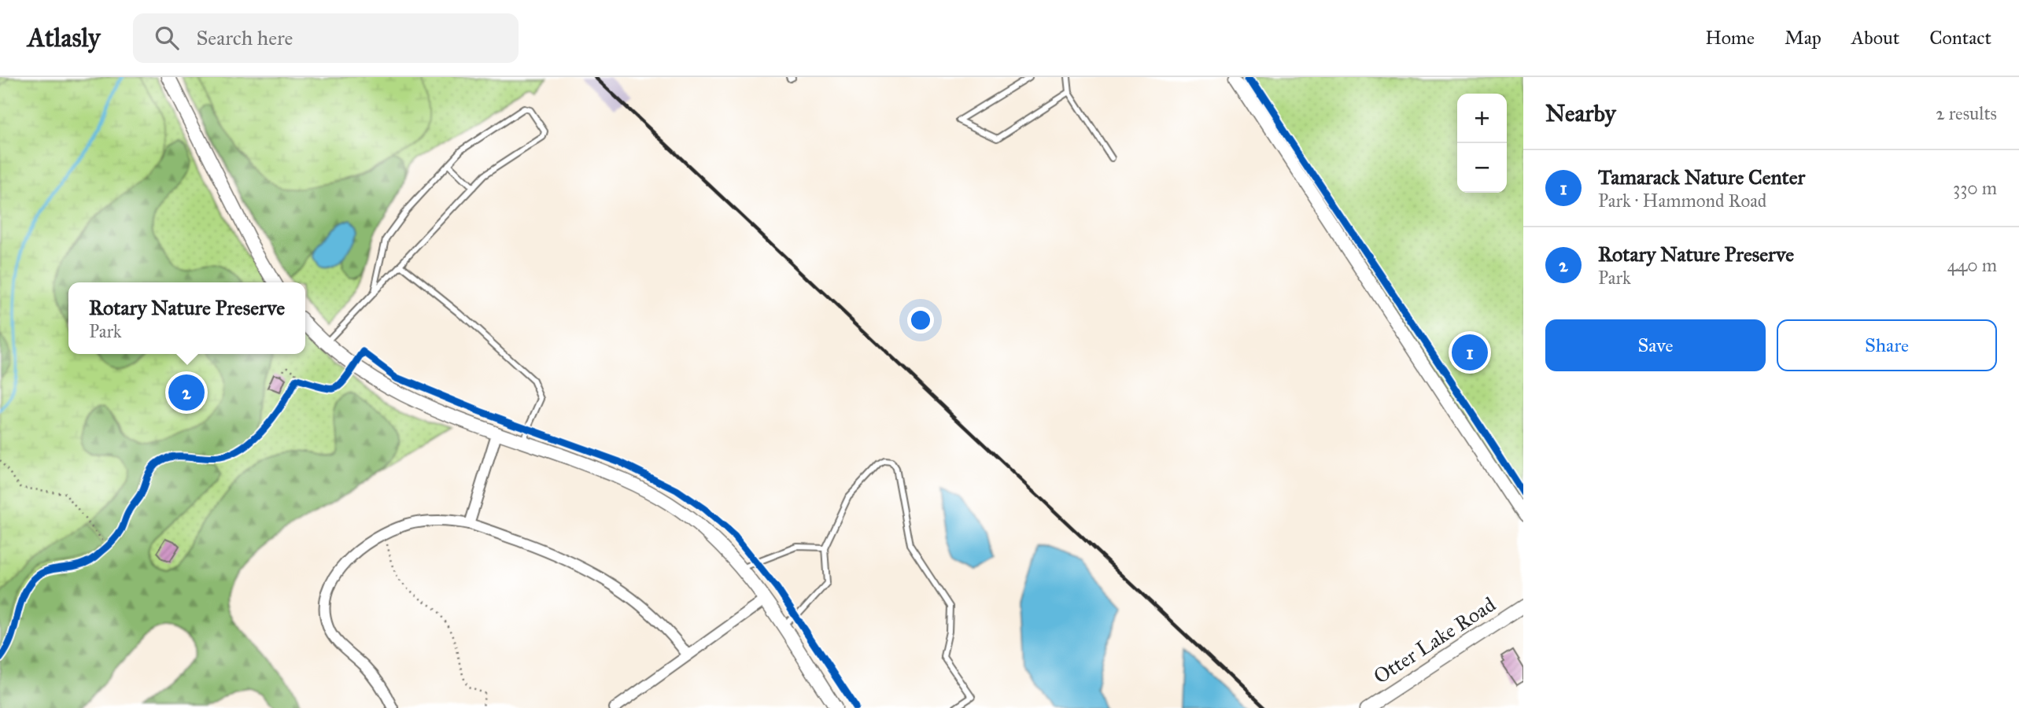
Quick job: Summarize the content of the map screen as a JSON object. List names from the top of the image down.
{
  "streets": {
    "street": ["Otter Lake Road"]
  },
  "page": {
    "header": "Atlasly",
    "search": "Search here",
    "nav": [
      "Home",
      "Map",
      "About",
      "Contact"
    ],
    "heading": ["Nearby", "2 results"],
    "map_buttons": ["+", "−"],
    "list": [
      {
        "mark": "1",
        "name": "Tamarack Nature Center",
        "note": "Park · Hammond Road",
        "value": "330 m"
      },
      {
        "mark": "2",
        "name": "Rotary Nature Preserve",
        "note": "Park",
        "value": "440 m"
      }
    ],
    "popup": ["Rotary Nature Preserve", "Park"],
    "buttons": ["Save", "Share"],
    "pins": ["1", "2"]
  }
}
